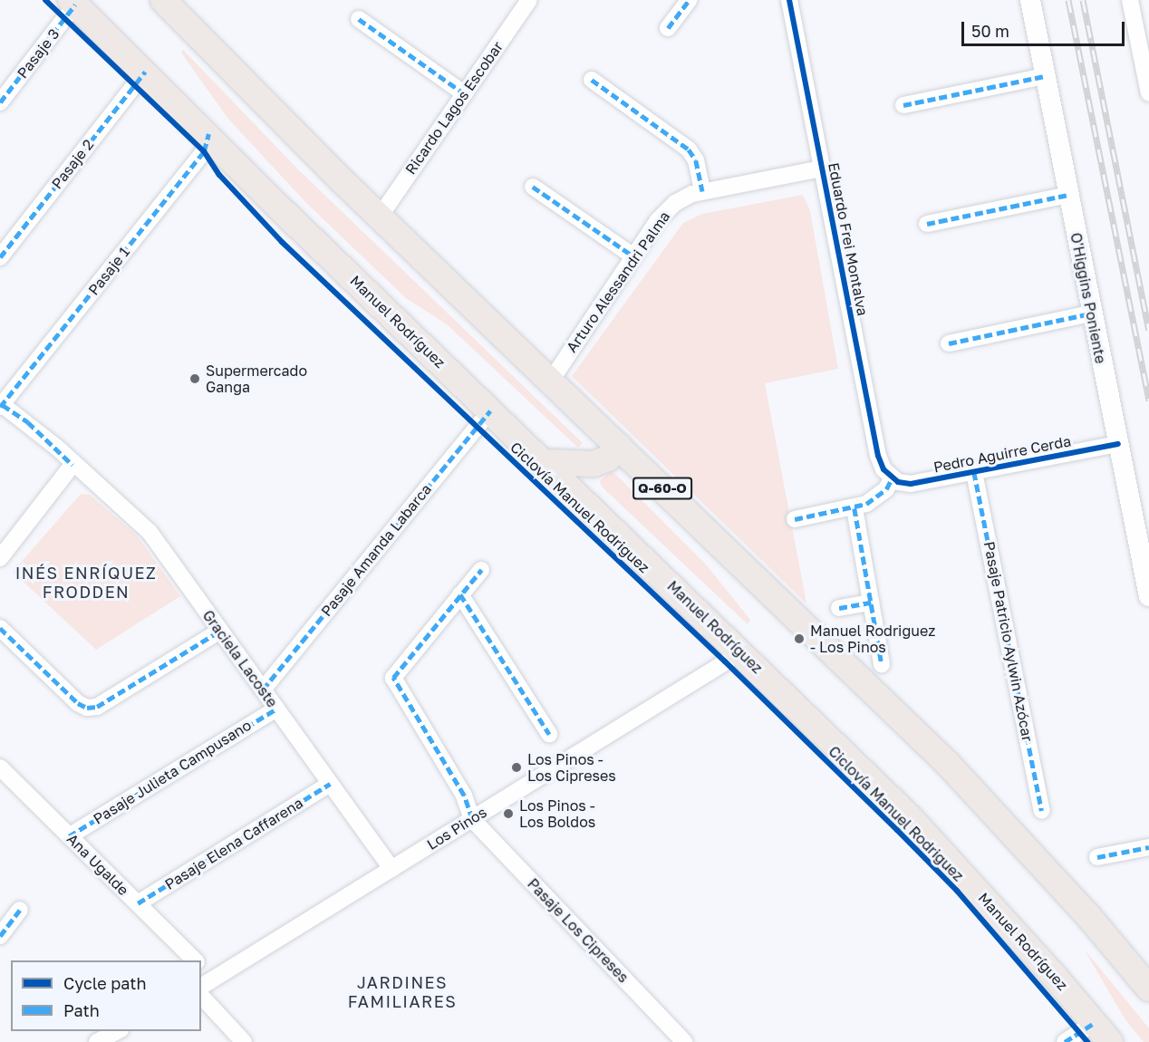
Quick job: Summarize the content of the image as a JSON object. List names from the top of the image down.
{
  "streets": {
    "main road": ["Manuel Rodríguez", "Q-60-O"],
    "street": [
      "Pasaje 3",
      "Ricardo Lagos Escobar",
      "Pasaje 2",
      "Eduardo Frei Montalva",
      "Pasaje 1",
      "Arturo Alessandri Palma",
      "O'Higgins Poniente",
      "Pedro Aguirre Cerda",
      "Pasaje Amanda Labarca",
      "Pasaje Patricio Aylwin Azócar",
      "Graciela Lacoste",
      "Pasaje Julieta Campusano",
      "Los Pinos",
      "Pasaje Elena Caffarena",
      "Ana Ugalde",
      "Pasaje Los Cipreses"
    ],
    "cycle path": ["Ciclovía Manuel Rodriguez"]
  },
  "crossings": [
    ["Pasaje 3", "Manuel Rodríguez"],
    ["Ricardo Lagos Escobar", "Q-60-O"],
    ["Pasaje 2", "Manuel Rodríguez"],
    ["Eduardo Frei Montalva", "Arturo Alessandri Palma"],
    ["Eduardo Frei Montalva", "Pedro Aguirre Cerda"],
    ["Pasaje 1", "Manuel Rodríguez"],
    ["Pasaje 1", "Graciela Lacoste"],
    ["Arturo Alessandri Palma", "Q-60-O"],
    ["O'Higgins Poniente", "Pedro Aguirre Cerda"],
    ["Manuel Rodríguez", "Pasaje Amanda Labarca"],
    ["Manuel Rodríguez", "Los Pinos"],
    ["Pedro Aguirre Cerda", "Pasaje Patricio Aylwin Azócar"],
    ["Pasaje Amanda Labarca", "Graciela Lacoste"],
    ["Graciela Lacoste", "Pasaje Julieta Campusano"],
    ["Graciela Lacoste", "Los Pinos"],
    ["Graciela Lacoste", "Pasaje Elena Caffarena"],
    ["Pasaje Julieta Campusano", "Ana Ugalde"],
    ["Los Pinos", "Pasaje Los Cipreses"],
    ["Pasaje Elena Caffarena", "Ana Ugalde"]
  ],
  "districts": ["INÉS ENRÍQUEZ FRODDEN", "JARDINES FAMILIARES"],
  "places": [
    "Supermercado Ganga",
    "Manuel Rodriguez - Los Pinos",
    "Los Pinos - Los Cipreses",
    "Los Pinos - Los Boldos"
  ],
  "legend": ["Cycle path", "Path"],
  "scale_bar": "50 m"
}
